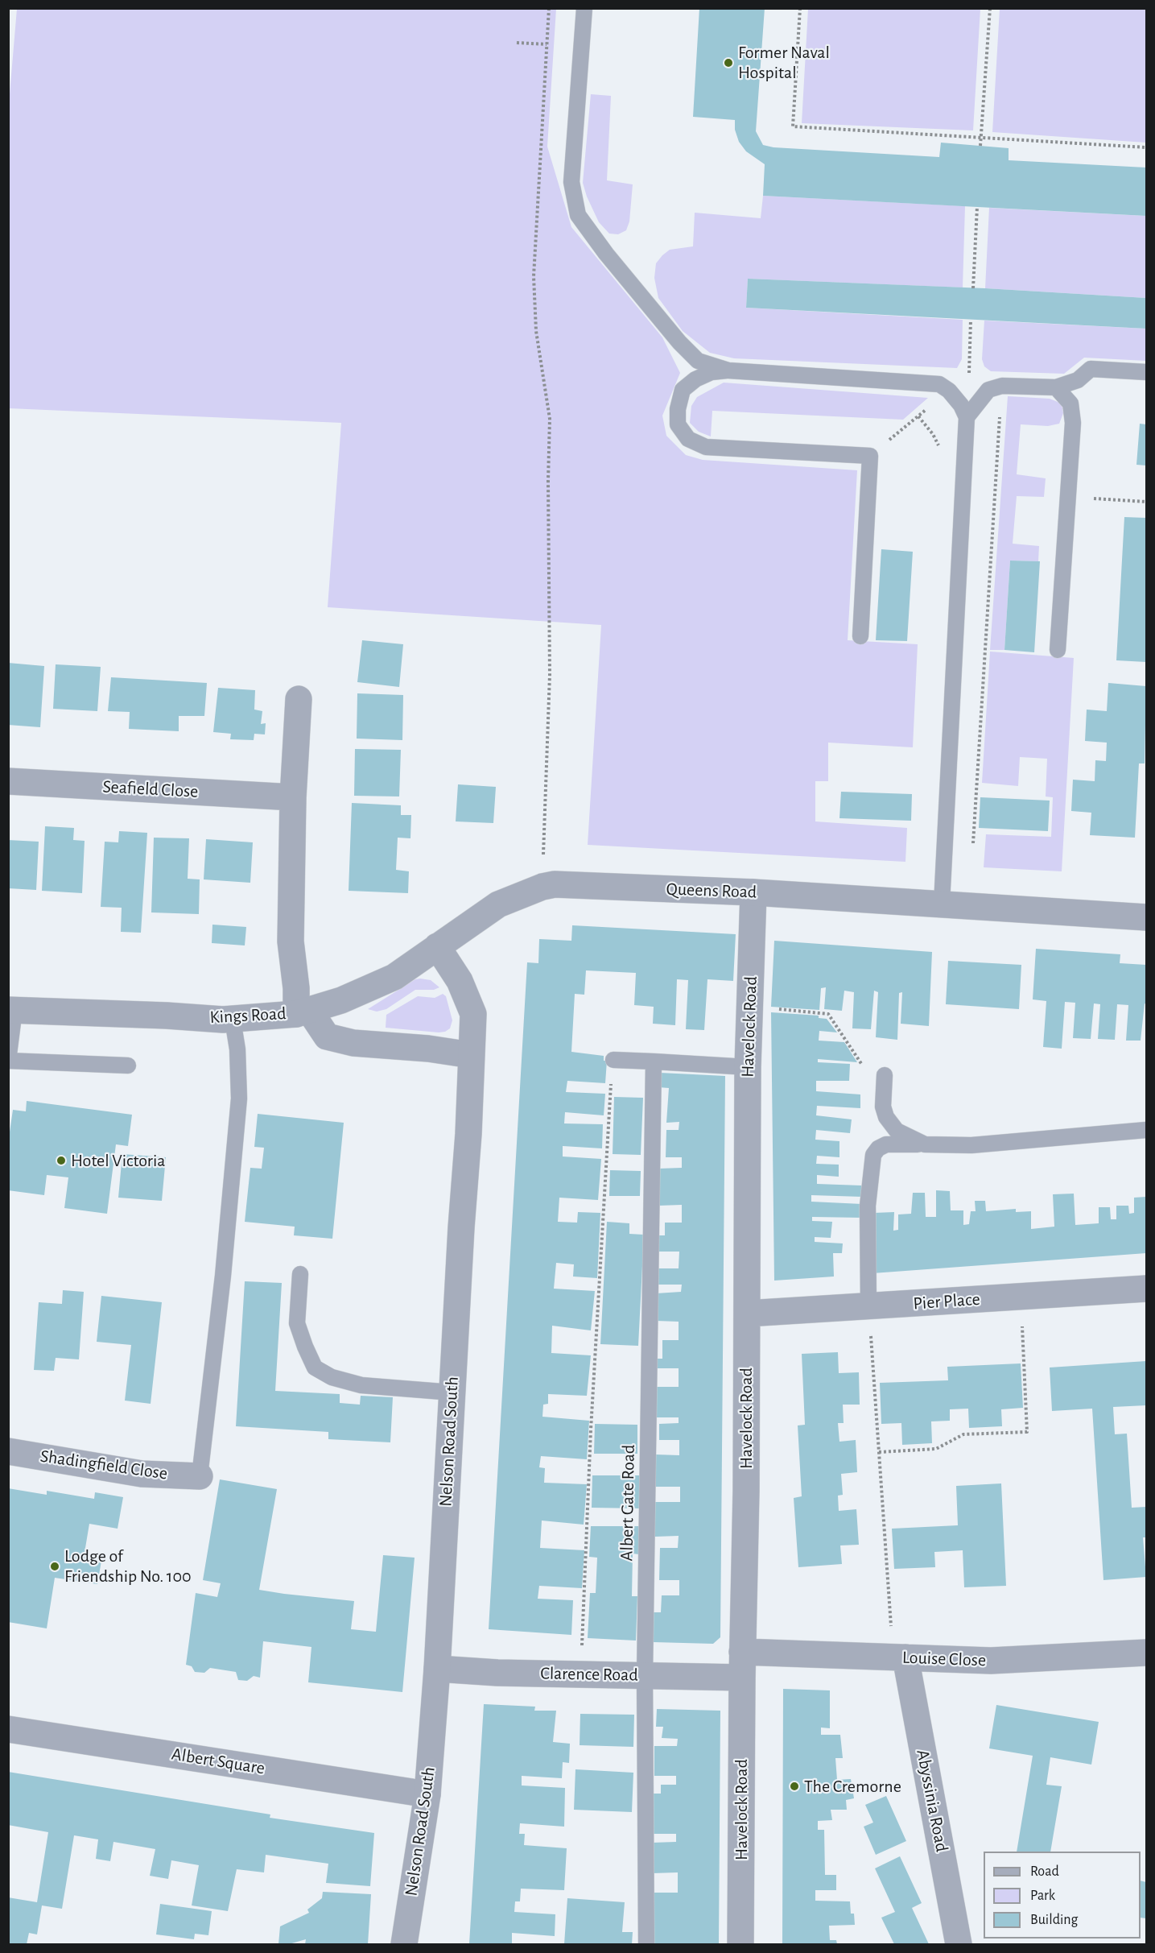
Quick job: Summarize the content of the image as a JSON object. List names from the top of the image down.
{
  "streets": {
    "street": [
      "Seafield Close",
      "Queens Road",
      "Kings Road",
      "Havelock Road",
      "Pier Place",
      "Nelson Road South",
      "Shadingfield Close",
      "Louise Close",
      "Clarence Road",
      "Albert Square",
      "Abyssinia Road"
    ],
    "lane": ["Albert Gate Road"]
  },
  "crossings": [
    ["Queens Road", "Kings Road"],
    ["Queens Road", "Havelock Road"],
    ["Queens Road", "Nelson Road South"],
    ["Kings Road", "Nelson Road South"],
    ["Havelock Road", "Pier Place"],
    ["Havelock Road", "Louise Close"],
    ["Havelock Road", "Clarence Road"],
    ["Nelson Road South", "Clarence Road"],
    ["Nelson Road South", "Albert Square"],
    ["Albert Gate Road", "Clarence Road"],
    ["Louise Close", "Clarence Road"],
    ["Louise Close", "Abyssinia Road"]
  ],
  "places": [
    "Former Naval Hospital",
    "Hotel Victoria",
    "Lodge of Friendship No. 100",
    "The Cremorne"
  ],
  "legend": ["Road", "Park", "Building"]
}
